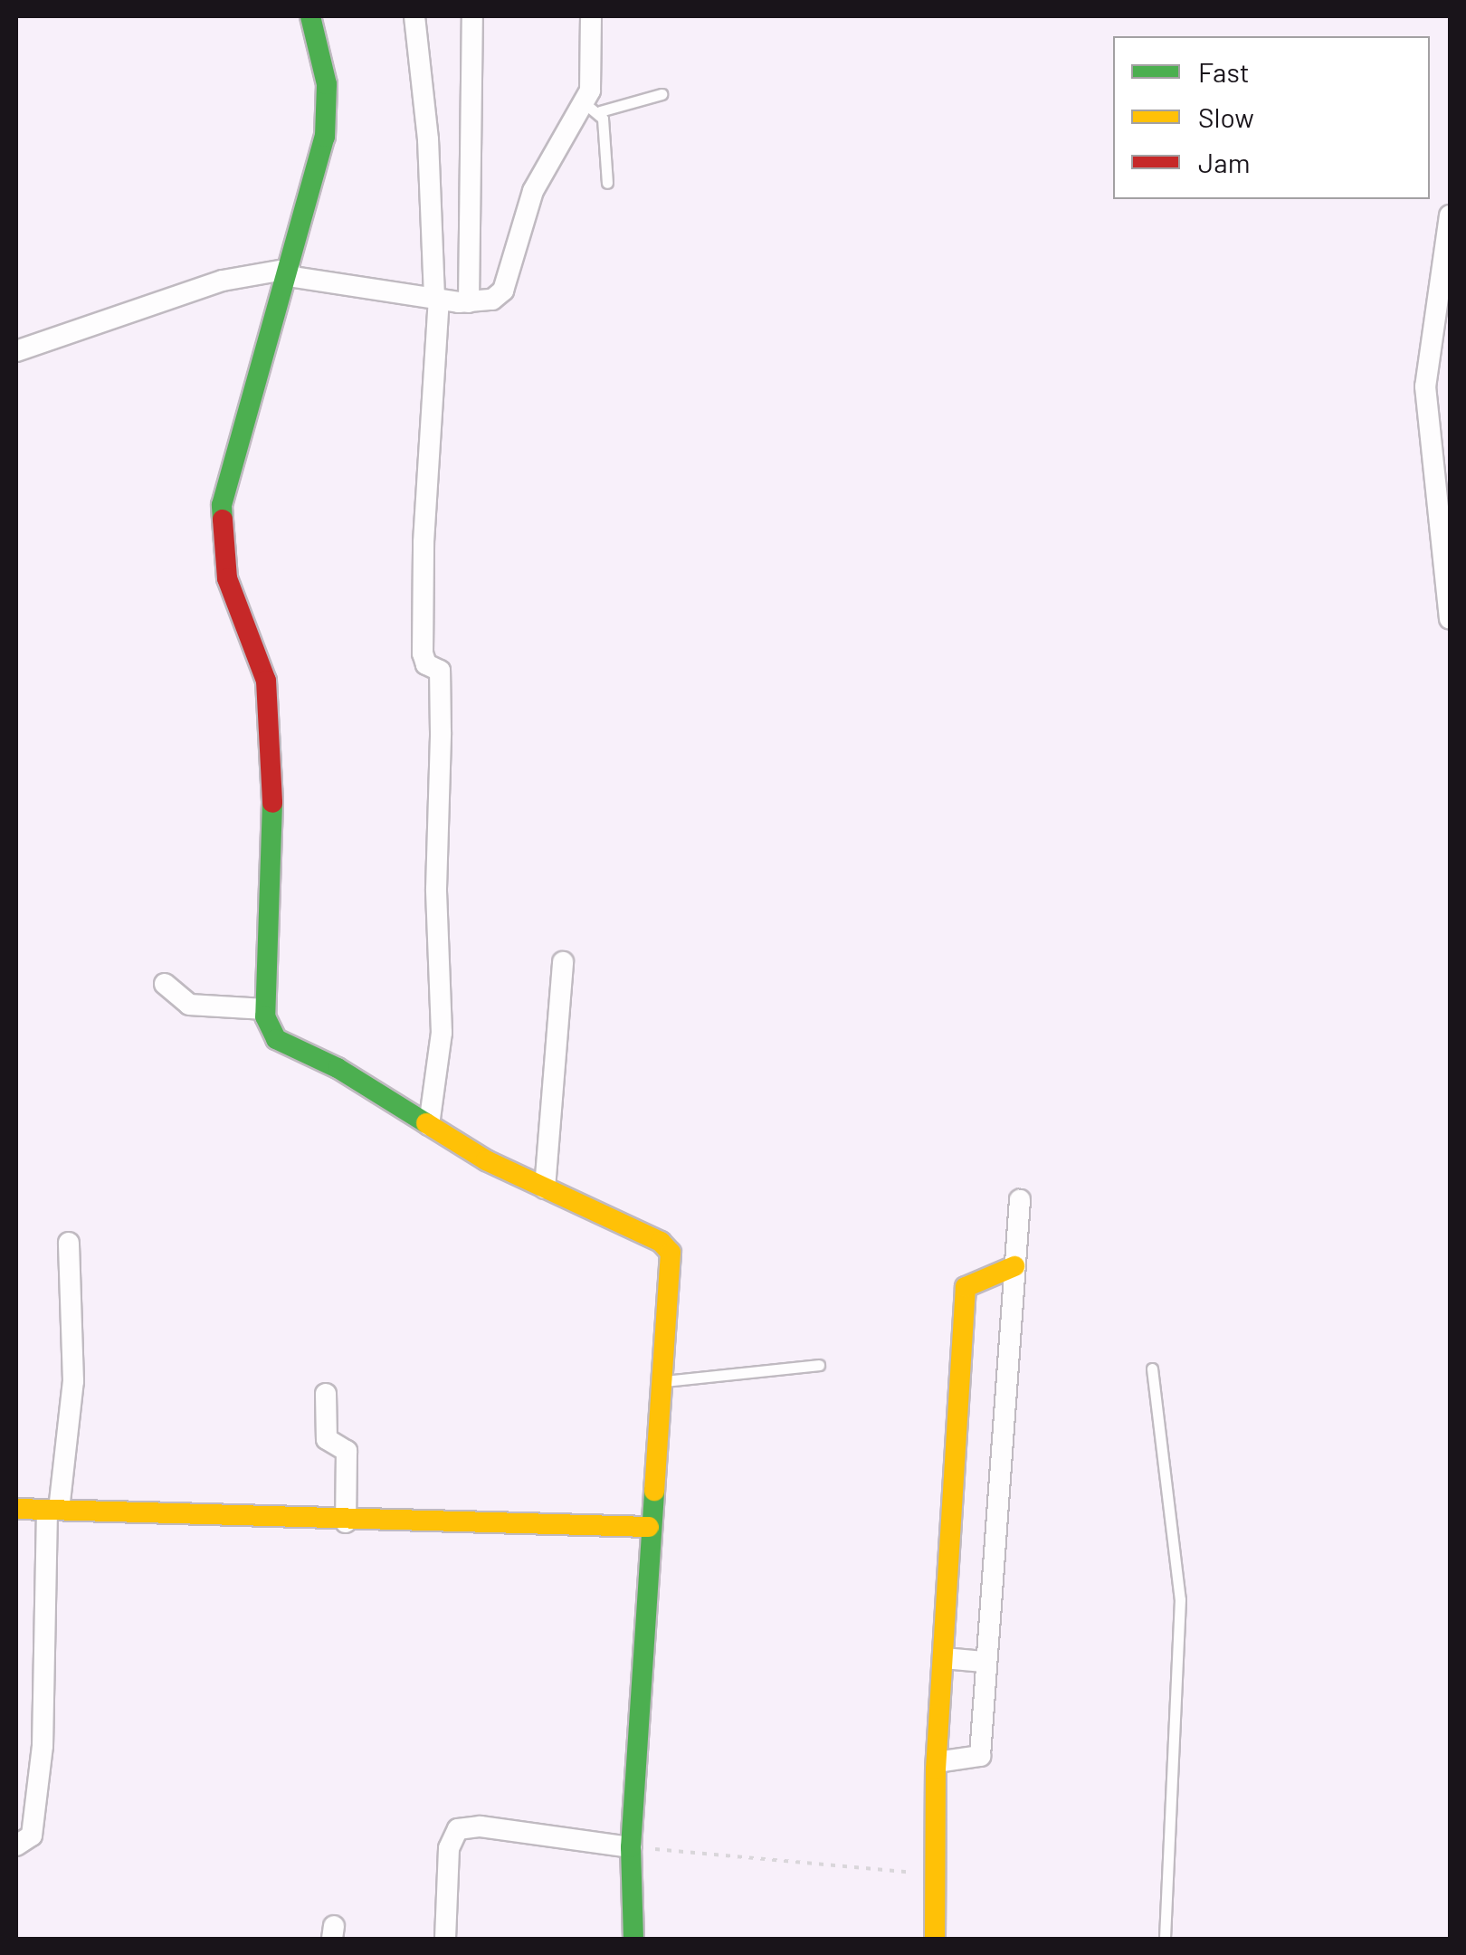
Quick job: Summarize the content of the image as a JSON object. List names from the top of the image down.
{
  "legend": ["Fast", "Slow", "Jam"]
}
